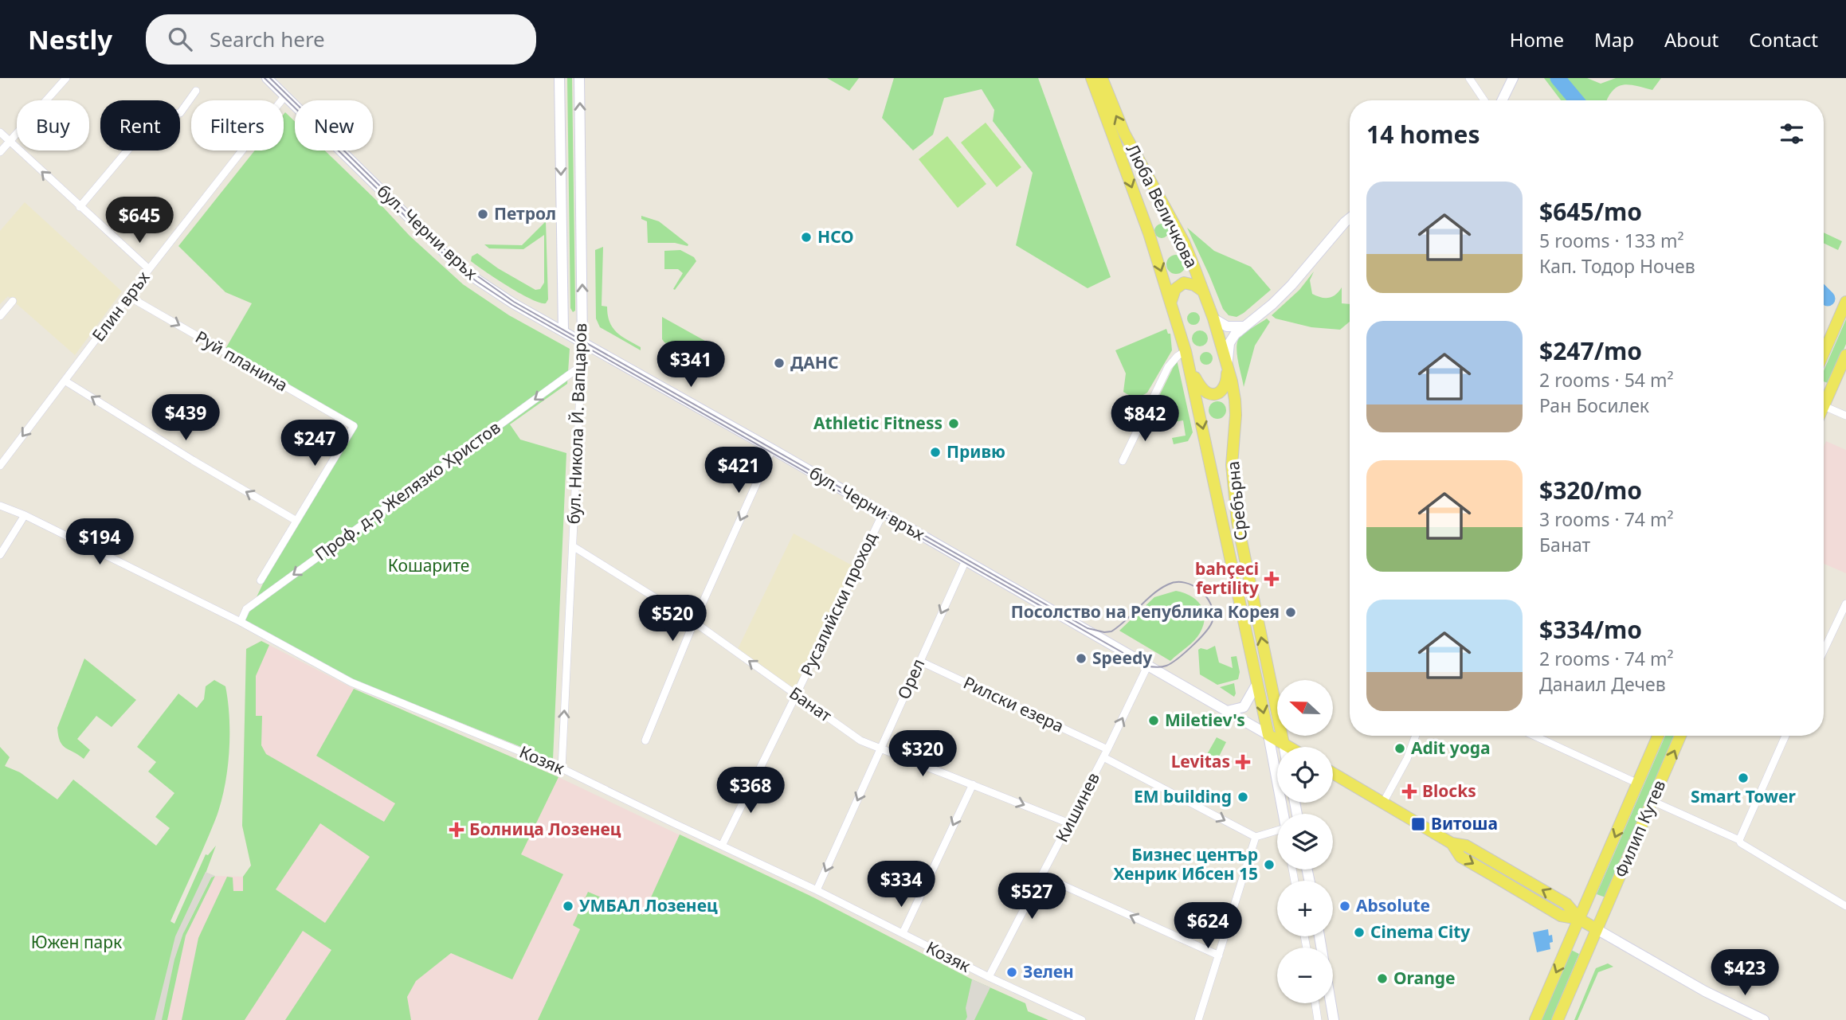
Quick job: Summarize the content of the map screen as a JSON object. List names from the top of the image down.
{
  "streets": {
    "main road": [
      "Люба Величкова",
      "бул. Черни връх",
      "бул. Никола Й. Вапцаров",
      "Сребърна",
      "Филип Кутев"
    ],
    "street": [
      "Елин връх",
      "Руй планина",
      "Проф. д-р Желязко Христов",
      "Русалийски проход",
      "Орел",
      "Банат",
      "Рилски езера",
      "Козяк",
      "Кишинев"
    ]
  },
  "crossings": [
    ["Люба Величкова", "Сребърна"],
    ["бул. Черни връх", "Елин връх"],
    ["бул. Черни връх", "бул. Никола Й. Вапцаров"],
    ["бул. Черни връх", "Сребърна"],
    ["бул. Черни връх", "Русалийски проход"],
    ["бул. Черни връх", "Орел"],
    ["бул. Черни връх", "Кишинев"],
    ["Елин връх", "Руй планина"],
    ["бул. Никола Й. Вапцаров", "Проф. д-р Желязко Христов"],
    ["бул. Никола Й. Вапцаров", "Банат"],
    ["бул. Никола Й. Вапцаров", "Козяк"],
    ["Проф. д-р Желязко Христов", "Козяк"],
    ["Русалийски проход", "Банат"],
    ["Русалийски проход", "Козяк"],
    ["Орел", "Банат"],
    ["Орел", "Рилски езера"],
    ["Орел", "Козяк"],
    ["Банат", "Кишинев"],
    ["Рилски езера", "Кишинев"],
    ["Козяк", "Кишинев"]
  ],
  "one_way": ["Проф. д-р Желязко Христов", "Орел"],
  "parks": ["Кошарите", "Южен парк"],
  "places": {
    "other": [
      "Петрол",
      "НСО",
      "ДАНС",
      "Athletic Fitness",
      "Привю",
      "Посолство на Република Корея",
      "Speedy",
      "Miletiev's",
      "Adit yoga",
      "Smart Tower",
      "EM building",
      "Бизнес център Хенрик Ибсен 15",
      "УМБАЛ Лозенец",
      "Absolute",
      "Cinema City",
      "Зелен",
      "Orange"
    ],
    "health": [
      "bahçeci fertility",
      "Levitas",
      "Blocks",
      "Болница Лозенец"
    ],
    "transit": ["Витоша"]
  },
  "north": "left",
  "page": {
    "header": "Nestly",
    "search": "Search here",
    "nav": [
      "Home",
      "Map",
      "About",
      "Contact"
    ],
    "chip": [
      "Buy",
      "Rent",
      "Filters",
      "New"
    ],
    "heading": "14 homes",
    "list": [
      {
        "name": "$645/mo",
        "note": "5 rooms · 133 m² · Кап. Тодор Ночев"
      },
      {
        "name": "$247/mo",
        "note": "2 rooms · 54 m² · Ран Босилек"
      },
      {
        "name": "$320/mo",
        "note": "3 rooms · 74 m² · Банат"
      },
      {
        "name": "$334/mo",
        "note": "2 rooms · 74 m² · Данаил Дечев"
      }
    ],
    "price": [
      "$645",
      "$341",
      "$439",
      "$842",
      "$247",
      "$421",
      "$194",
      "$520",
      "$320",
      "$368",
      "$334",
      "$527",
      "$624",
      "$423"
    ],
    "map_buttons": ["+", "−"]
  }
}
